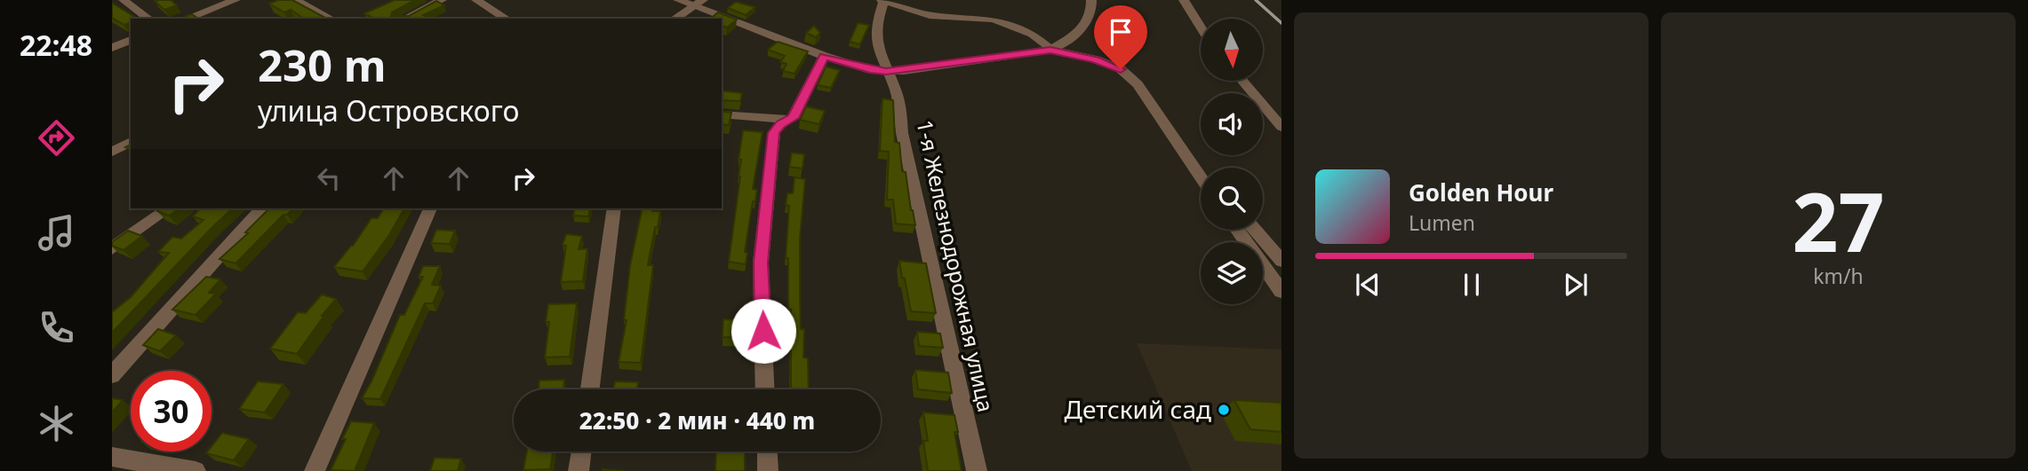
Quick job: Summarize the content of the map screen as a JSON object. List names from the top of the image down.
{
  "streets": {
    "street": ["1-я Железнодорожная улица"]
  },
  "places": ["Детский сад"],
  "north": "bottom",
  "page": {
    "tabs": "22:48",
    "tile": ["27", "km/h"],
    "turn": ["230 m", "улица Островского"],
    "song": ["Golden Hour", "Lumen"],
    "limit": "30",
    "trip": "22:50 · 2 мин · 440 m"
  }
}
